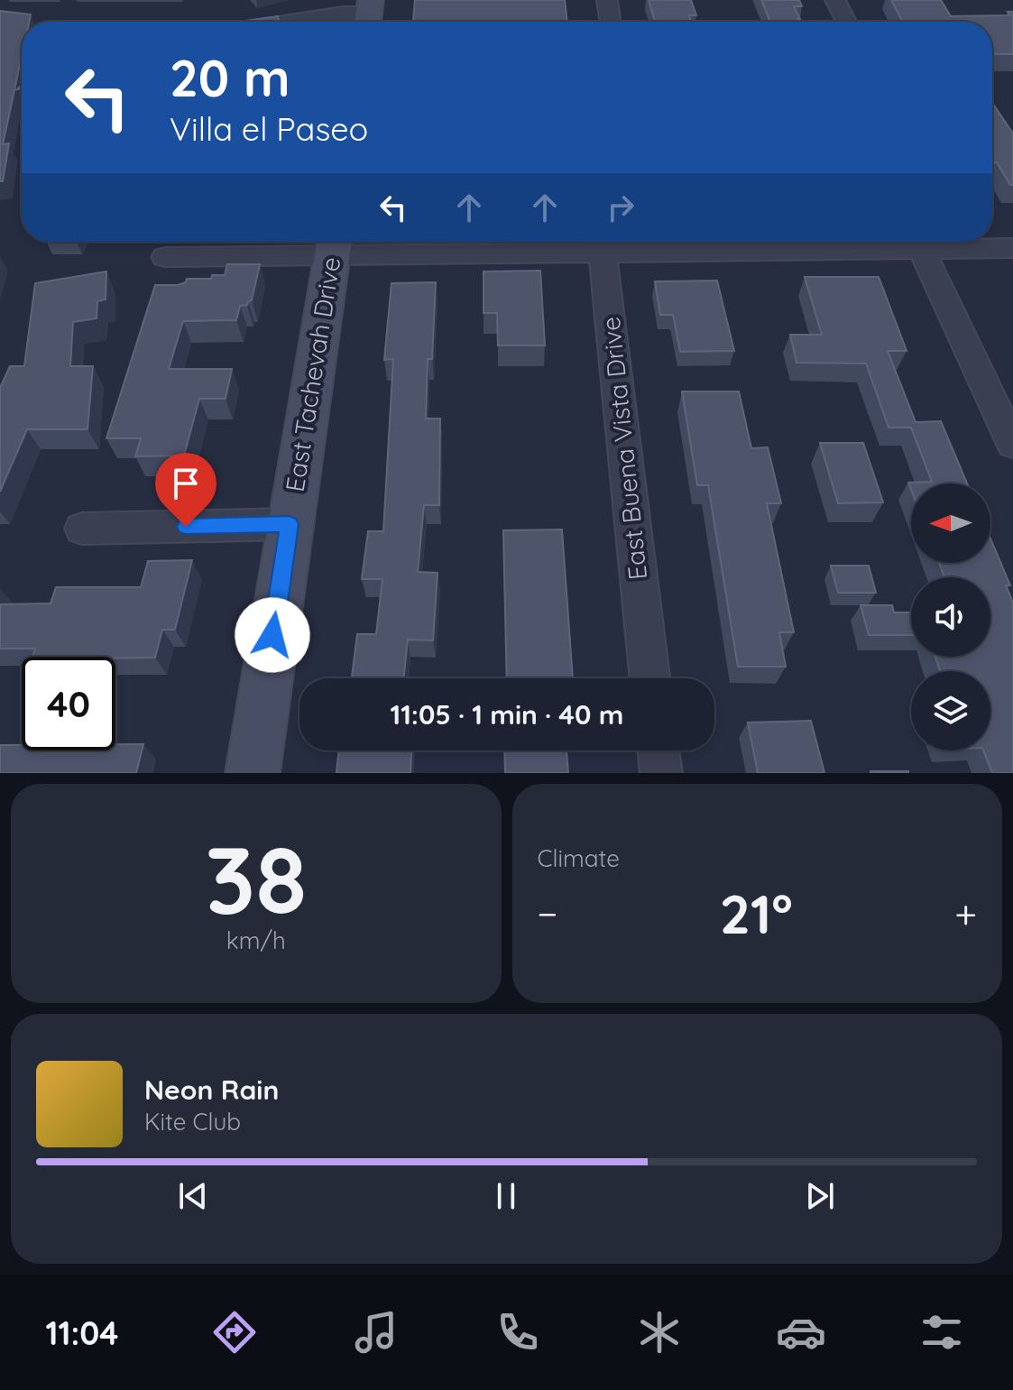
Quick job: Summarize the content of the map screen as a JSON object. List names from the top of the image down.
{
  "streets": {
    "street": ["East Tachevah Drive", "East Buena Vista Drive"]
  },
  "north": "left",
  "page": {
    "turn": ["20 m", "Villa el Paseo"],
    "limit": "40",
    "trip": "11:05 · 1 min · 40 m",
    "tile": [
      ["38", "km/h"],
      "Climate"
    ],
    "heat": ["−", "21°", "+"],
    "song": ["Neon Rain", "Kite Club"],
    "tabs": "11:04"
  }
}
